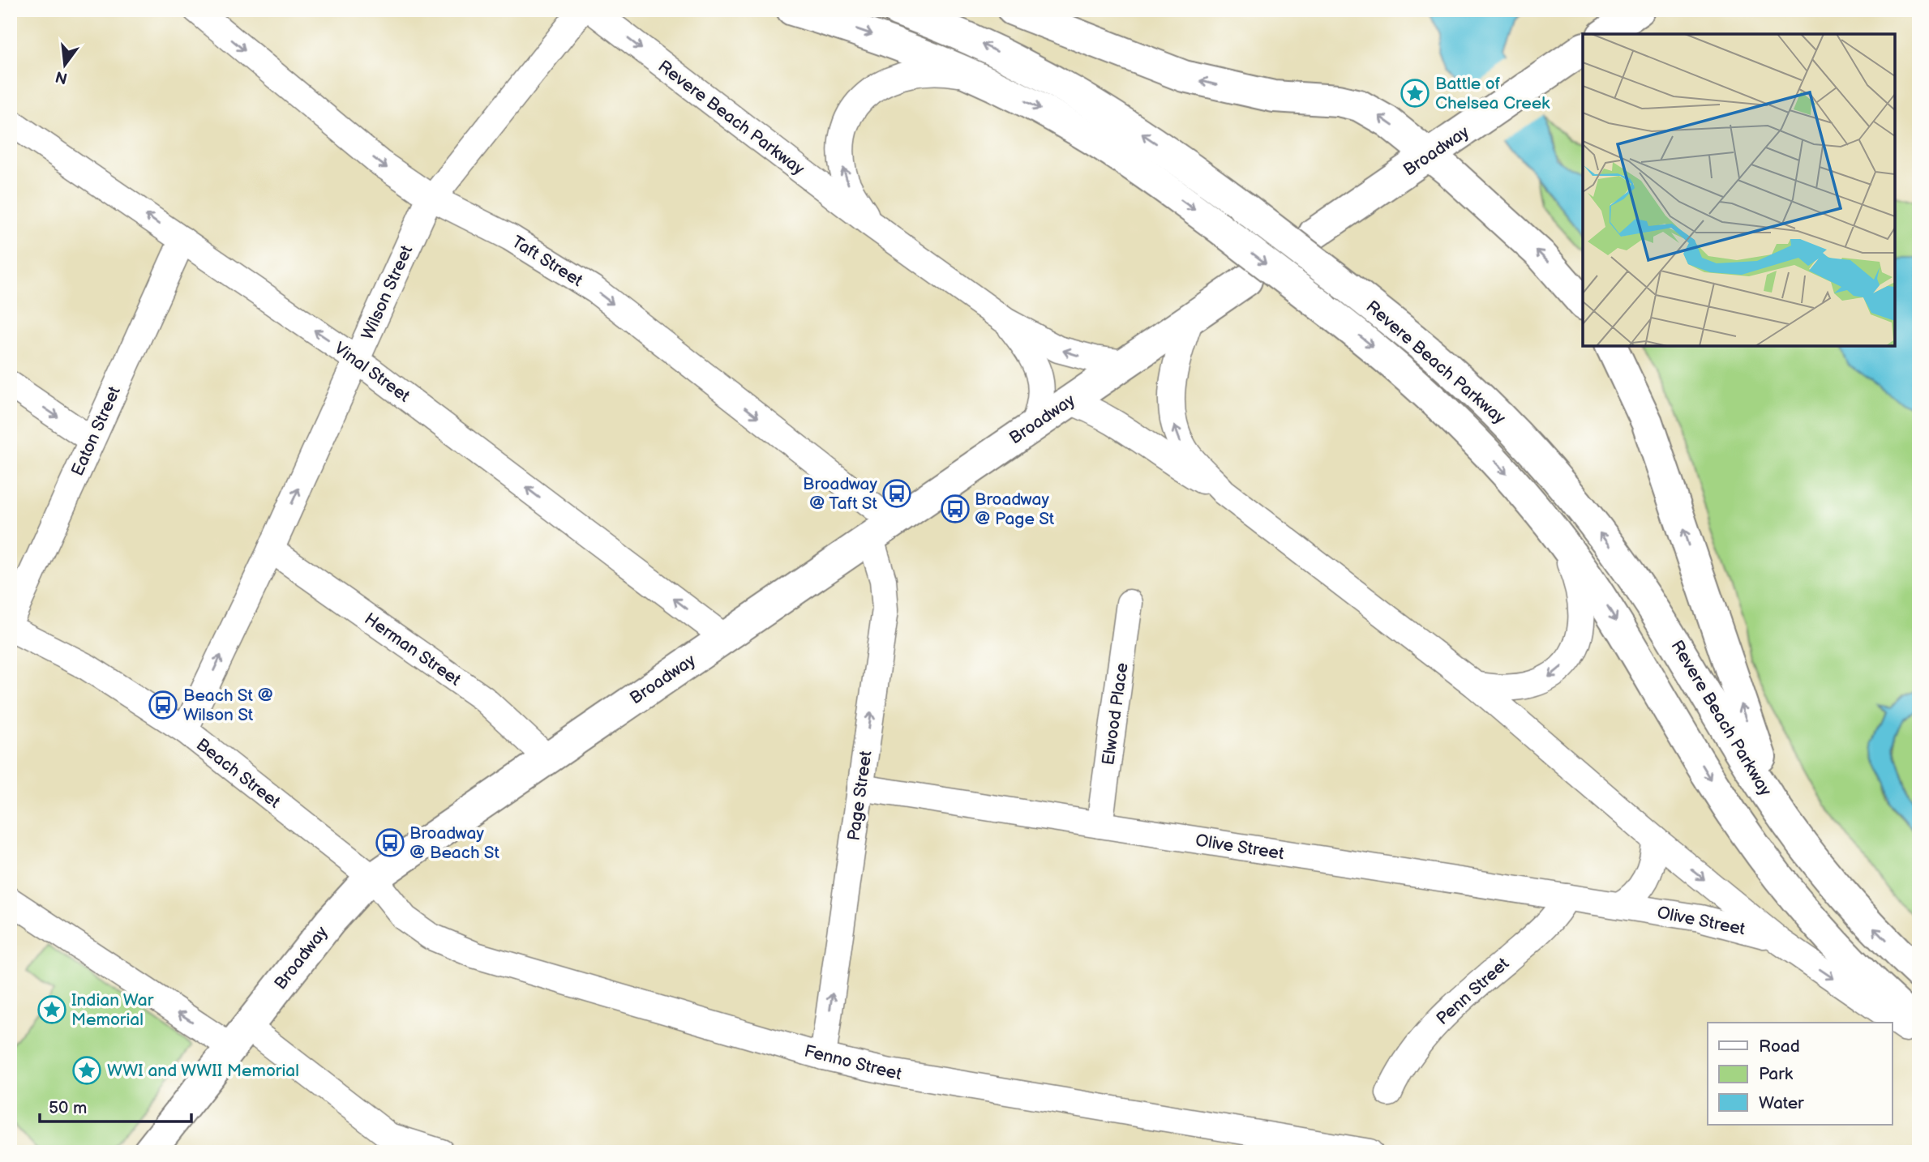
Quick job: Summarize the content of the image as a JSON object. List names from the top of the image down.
{
  "streets": {
    "main road": ["Revere Beach Parkway", "Broadway"],
    "street": [
      "Taft Street",
      "Wilson Street",
      "Vinal Street",
      "Eaton Street",
      "Herman Street",
      "Elwood Place",
      "Beach Street",
      "Page Street",
      "Olive Street",
      "Penn Street",
      "Fenno Street"
    ]
  },
  "crossings": [
    ["Revere Beach Parkway", "Broadway"],
    ["Revere Beach Parkway", "Olive Street"],
    ["Broadway", "Taft Street"],
    ["Broadway", "Vinal Street"],
    ["Broadway", "Herman Street"],
    ["Broadway", "Beach Street"],
    ["Broadway", "Page Street"],
    ["Broadway", "Fenno Street"],
    ["Taft Street", "Wilson Street"],
    ["Taft Street", "Page Street"],
    ["Wilson Street", "Vinal Street"],
    ["Wilson Street", "Herman Street"],
    ["Wilson Street", "Beach Street"],
    ["Vinal Street", "Eaton Street"],
    ["Elwood Place", "Olive Street"],
    ["Beach Street", "Fenno Street"],
    ["Page Street", "Olive Street"],
    ["Page Street", "Fenno Street"],
    ["Olive Street", "Penn Street"]
  ],
  "one_way": [
    "Taft Street",
    "Wilson Street",
    "Vinal Street",
    "Page Street"
  ],
  "places": {
    "place": ["Battle of Chelsea Creek", "Indian War Memorial", "WWI and WWII Memorial"],
    "bus stop": [
      "Broadway @ Taft St",
      "Broadway @ Page St",
      "Beach St @ Wilson St",
      "Broadway @ Beach St"
    ]
  },
  "legend": ["Road", "Park", "Water"],
  "scale_bar": "50 m",
  "north": "bottom"
}
